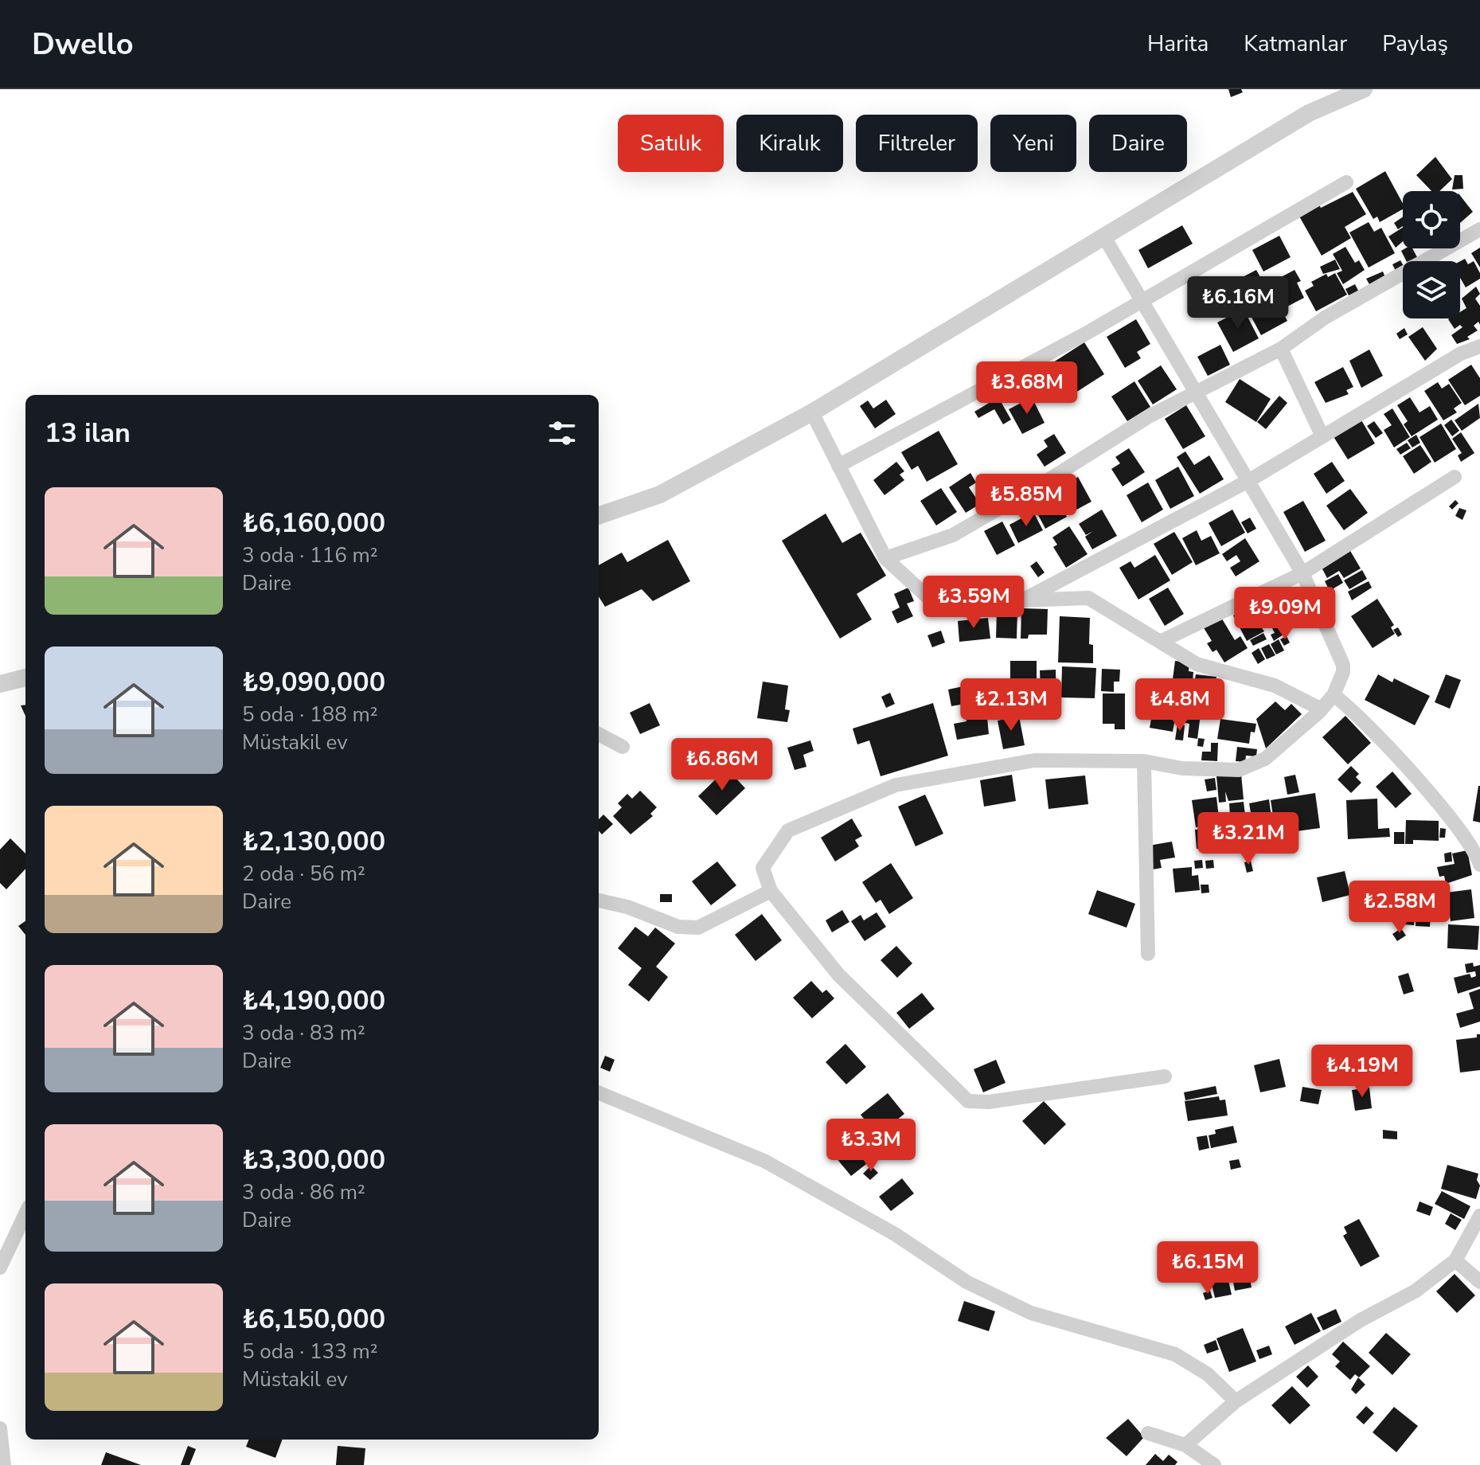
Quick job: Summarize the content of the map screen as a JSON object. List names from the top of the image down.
{
  "page": {
    "header": "Dwello",
    "nav": ["Harita", "Katmanlar", "Paylaş"],
    "chip": [
      "Satılık",
      "Kiralık",
      "Filtreler",
      "Yeni",
      "Daire"
    ],
    "price": [
      "₺6.16M",
      "₺3.68M",
      "₺5.85M",
      "₺3.59M",
      "₺9.09M",
      "₺2.13M",
      "₺4.8M",
      "₺6.86M",
      "₺3.21M",
      "₺2.58M",
      "₺4.19M",
      "₺3.3M",
      "₺6.15M"
    ],
    "heading": "13 ilan",
    "list": [
      {
        "name": "₺6,160,000",
        "note": "3 oda · 116 m² · Daire"
      },
      {
        "name": "₺9,090,000",
        "note": "5 oda · 188 m² · Müstakil ev"
      },
      {
        "name": "₺2,130,000",
        "note": "2 oda · 56 m² · Daire"
      },
      {
        "name": "₺4,190,000",
        "note": "3 oda · 83 m² · Daire"
      },
      {
        "name": "₺3,300,000",
        "note": "3 oda · 86 m² · Daire"
      },
      {
        "name": "₺6,150,000",
        "note": "5 oda · 133 m² · Müstakil ev"
      }
    ]
  }
}
